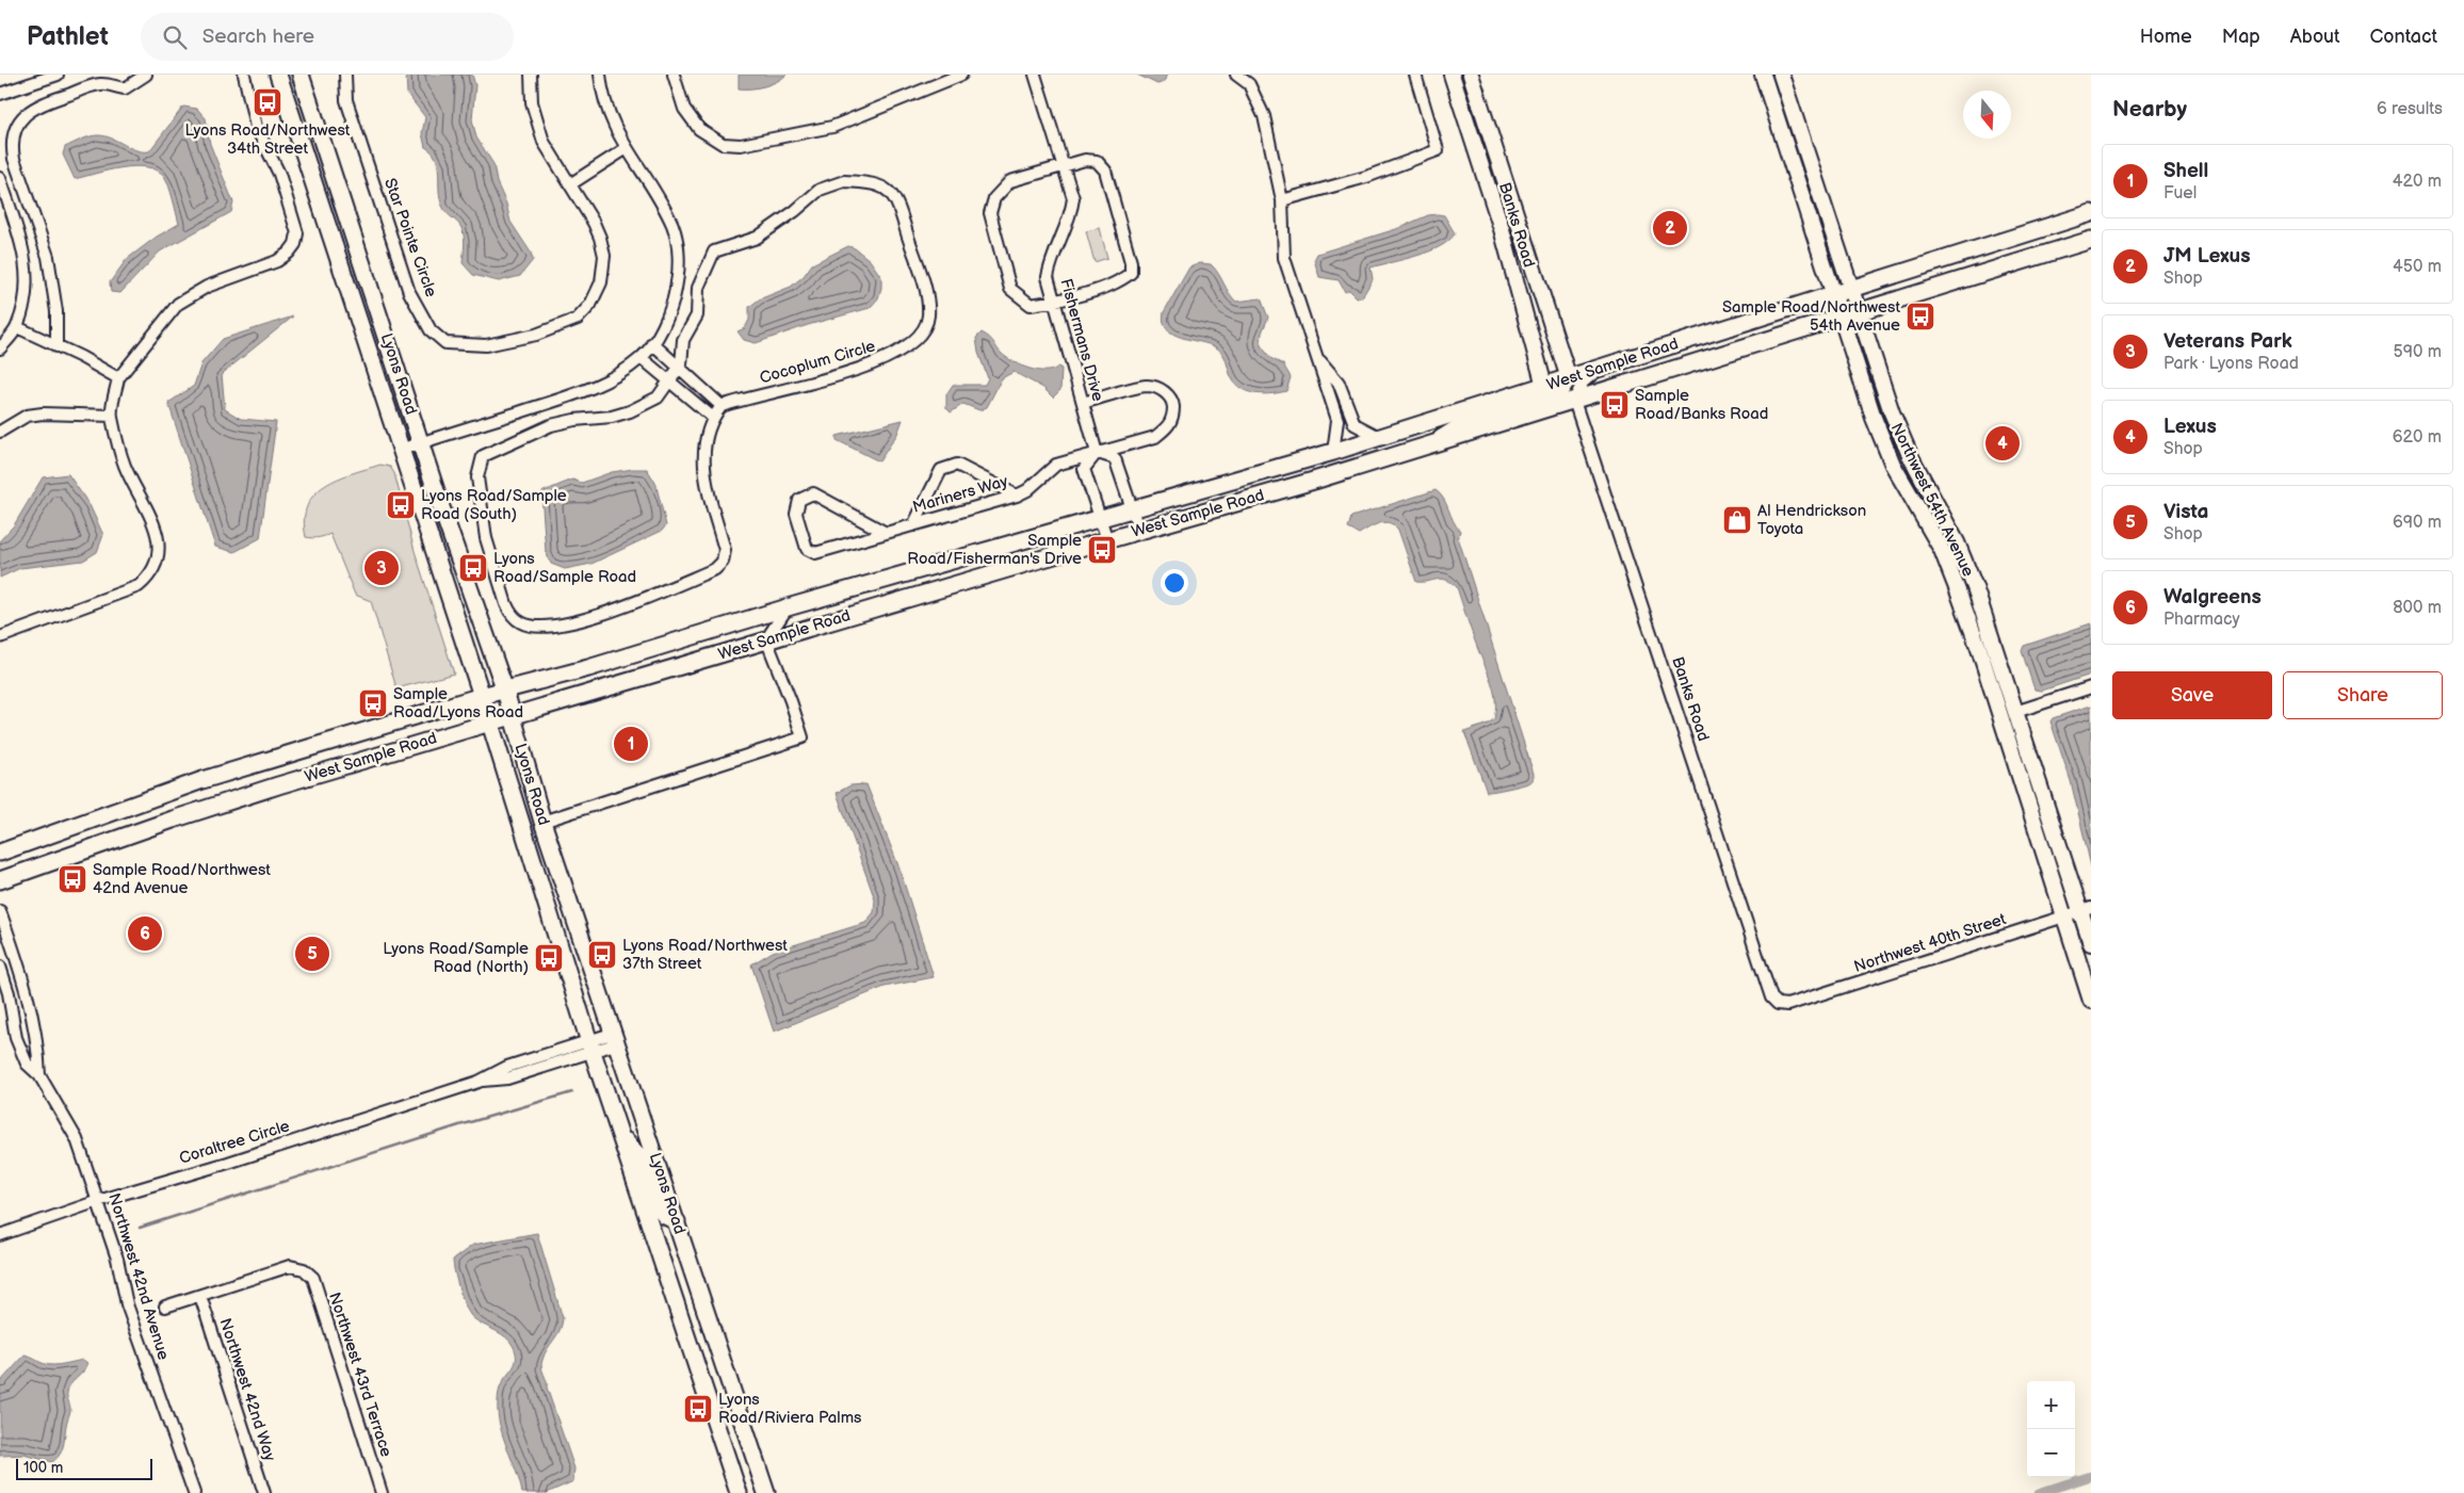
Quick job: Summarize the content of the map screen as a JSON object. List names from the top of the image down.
{
  "streets": {
    "main road": ["West Sample Road", "Lyons Road"],
    "street": [
      "Banks Road",
      "Star Pointe Circle",
      "Fishermans Drive",
      "Cocoplum Circle",
      "Mariners Way",
      "Northwest 54th Avenue",
      "Northwest 40th Street",
      "Coraltree Circle",
      "Northwest 42nd Avenue",
      "Northwest 43rd Terrace",
      "Northwest 42nd Way"
    ]
  },
  "crossings": [
    ["Banks Road", "West Sample Road"],
    ["Banks Road", "Northwest 40th Street"],
    ["Fishermans Drive", "Mariners Way"],
    ["West Sample Road", "Lyons Road"],
    ["West Sample Road", "Northwest 54th Avenue"],
    ["Lyons Road", "Coraltree Circle"],
    ["Northwest 54th Avenue", "Northwest 40th Street"],
    ["Coraltree Circle", "Northwest 42nd Avenue"],
    ["Northwest 43rd Terrace", "Northwest 42nd Way"]
  ],
  "places": {
    "bus stop": [
      "Lyons Road/Northwest 34th Street",
      "Sample Road/Northwest 54th Avenue",
      "Sample Road/Banks Road",
      "Lyons Road/Sample Road (South)",
      "Sample Road/Fisherman's Drive",
      "Lyons Road/Sample Road",
      "Sample Road/Lyons Road",
      "Sample Road/Northwest 42nd Avenue",
      "Lyons Road/Northwest 37th Street",
      "Lyons Road/Sample Road (North)",
      "Lyons Road/Riviera Palms"
    ],
    "shop": ["Al Hendrickson Toyota"]
  },
  "scale_bar": "100 m",
  "north": "bottom",
  "page": {
    "header": "Pathlet",
    "search": "Search here",
    "nav": [
      "Home",
      "Map",
      "About",
      "Contact"
    ],
    "heading": ["Nearby", "6 results"],
    "list": [
      {
        "mark": "1",
        "name": "Shell",
        "note": "Fuel",
        "value": "420 m"
      },
      {
        "mark": "2",
        "name": "JM Lexus",
        "note": "Shop",
        "value": "450 m"
      },
      {
        "mark": "3",
        "name": "Veterans Park",
        "note": "Park · Lyons Road",
        "value": "590 m"
      },
      {
        "mark": "4",
        "name": "Lexus",
        "note": "Shop",
        "value": "620 m"
      },
      {
        "mark": "5",
        "name": "Vista",
        "note": "Shop",
        "value": "690 m"
      },
      {
        "mark": "6",
        "name": "Walgreens",
        "note": "Pharmacy",
        "value": "800 m"
      }
    ],
    "pins": [
      "2",
      "4",
      "3",
      "1",
      "6",
      "5"
    ],
    "buttons": ["Save", "Share"],
    "map_buttons": ["+", "−"],
    "scale": "100 m"
  }
}
